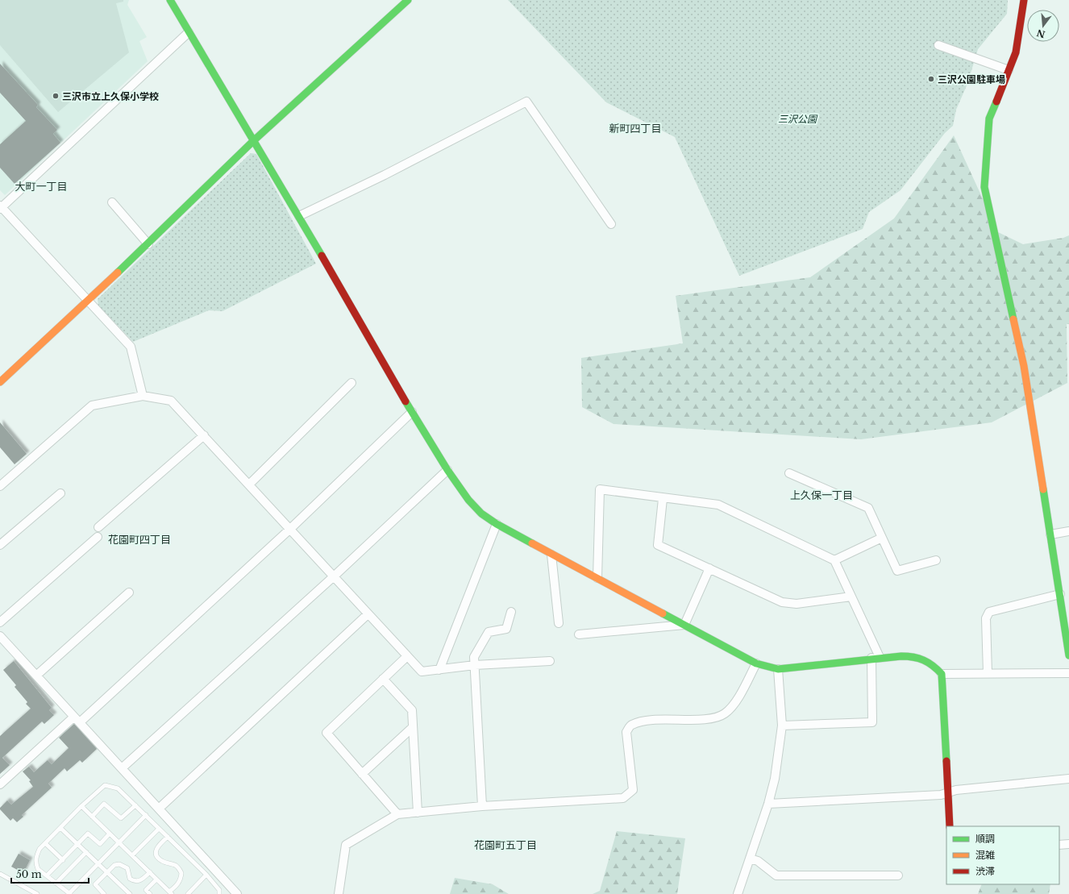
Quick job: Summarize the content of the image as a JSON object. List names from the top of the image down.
{
  "districts": [
    "新町四丁目",
    "大町一丁目",
    "上久保一丁目",
    "花園町四丁目",
    "花園町五丁目"
  ],
  "parks": ["三沢公園"],
  "places": ["三沢公園駐車場", "三沢市立上久保小学校"],
  "legend": ["順調", "混雑", "渋滞"],
  "scale_bar": "50 m",
  "north": "bottom"
}
